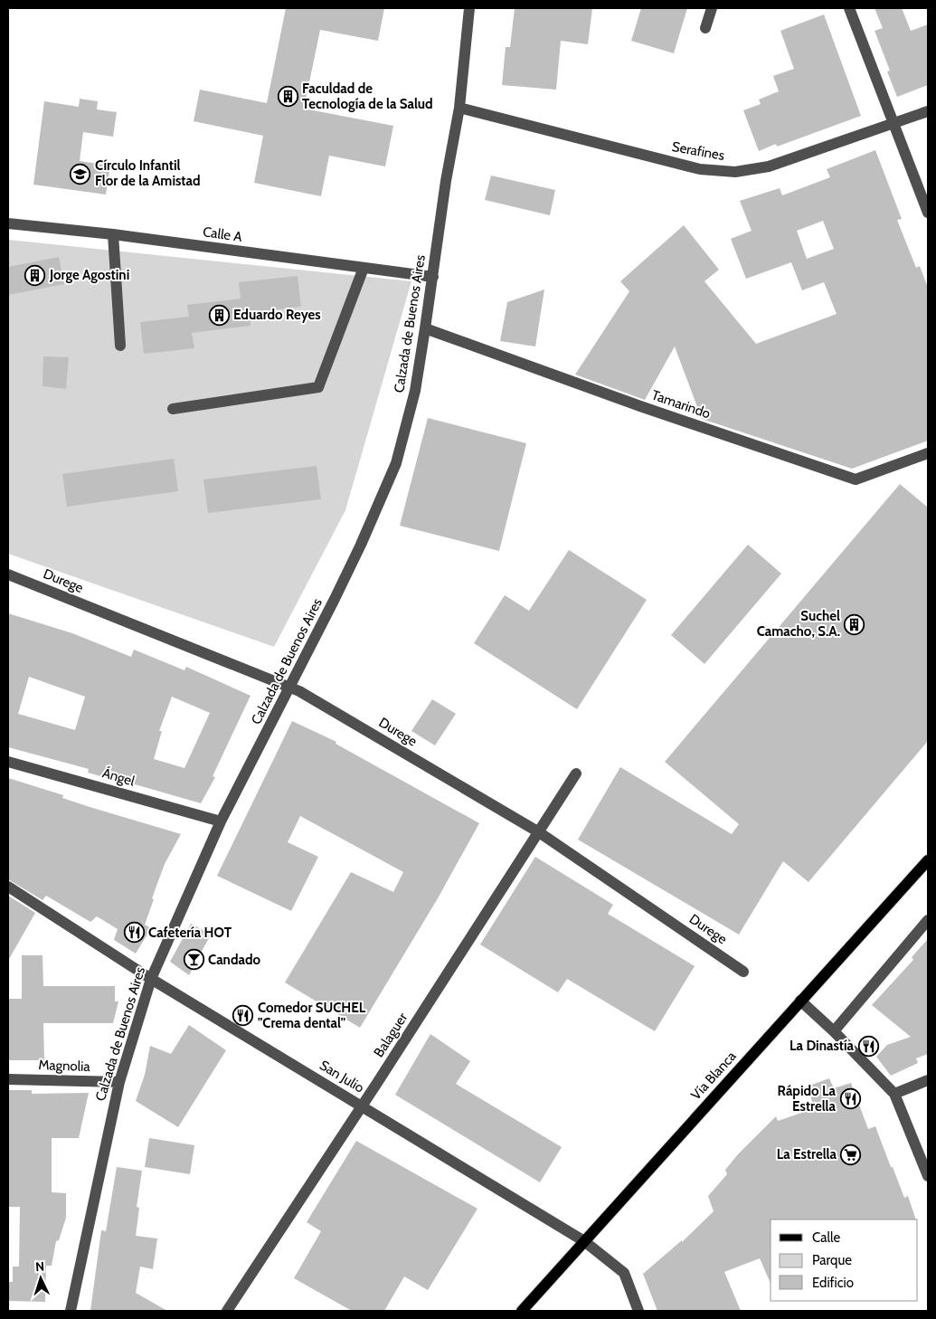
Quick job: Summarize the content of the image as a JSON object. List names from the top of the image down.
{
  "streets": {
    "main road": ["Vía Blanca"],
    "street": [
      "Serafines",
      "Calle A",
      "Calzada de Buenos Aires",
      "Tamarindo",
      "Durege",
      "Ángel",
      "Balaguer",
      "Magnolia",
      "San Julio"
    ]
  },
  "crossings": [
    ["Serafines", "Calzada de Buenos Aires"],
    ["Calle A", "Calzada de Buenos Aires"],
    ["Calzada de Buenos Aires", "Tamarindo"],
    ["Calzada de Buenos Aires", "Durege"],
    ["Calzada de Buenos Aires", "Ángel"],
    ["Calzada de Buenos Aires", "Magnolia"],
    ["Calzada de Buenos Aires", "San Julio"],
    ["Durege", "Balaguer"],
    ["Balaguer", "San Julio"],
    ["Vía Blanca", "San Julio"]
  ],
  "places": {
    "building": [
      "Faculdad de Tecnología de la Salud",
      "Jorge Agostini",
      "Eduardo Reyes",
      "Suchel Camacho, S.A."
    ],
    "school or university": ["Círculo Infantil Flor de la Amistad"],
    "restaurant": [
      "Cafetería HOT",
      "Comedor SUCHEL \"Crema dental\"",
      "La Dinastía",
      "Rápido La Estrella"
    ],
    "bar": ["Candado"],
    "supermarket": ["La Estrella"]
  },
  "legend": ["Calle", "Parque", "Edificio"],
  "north": "top"
}
